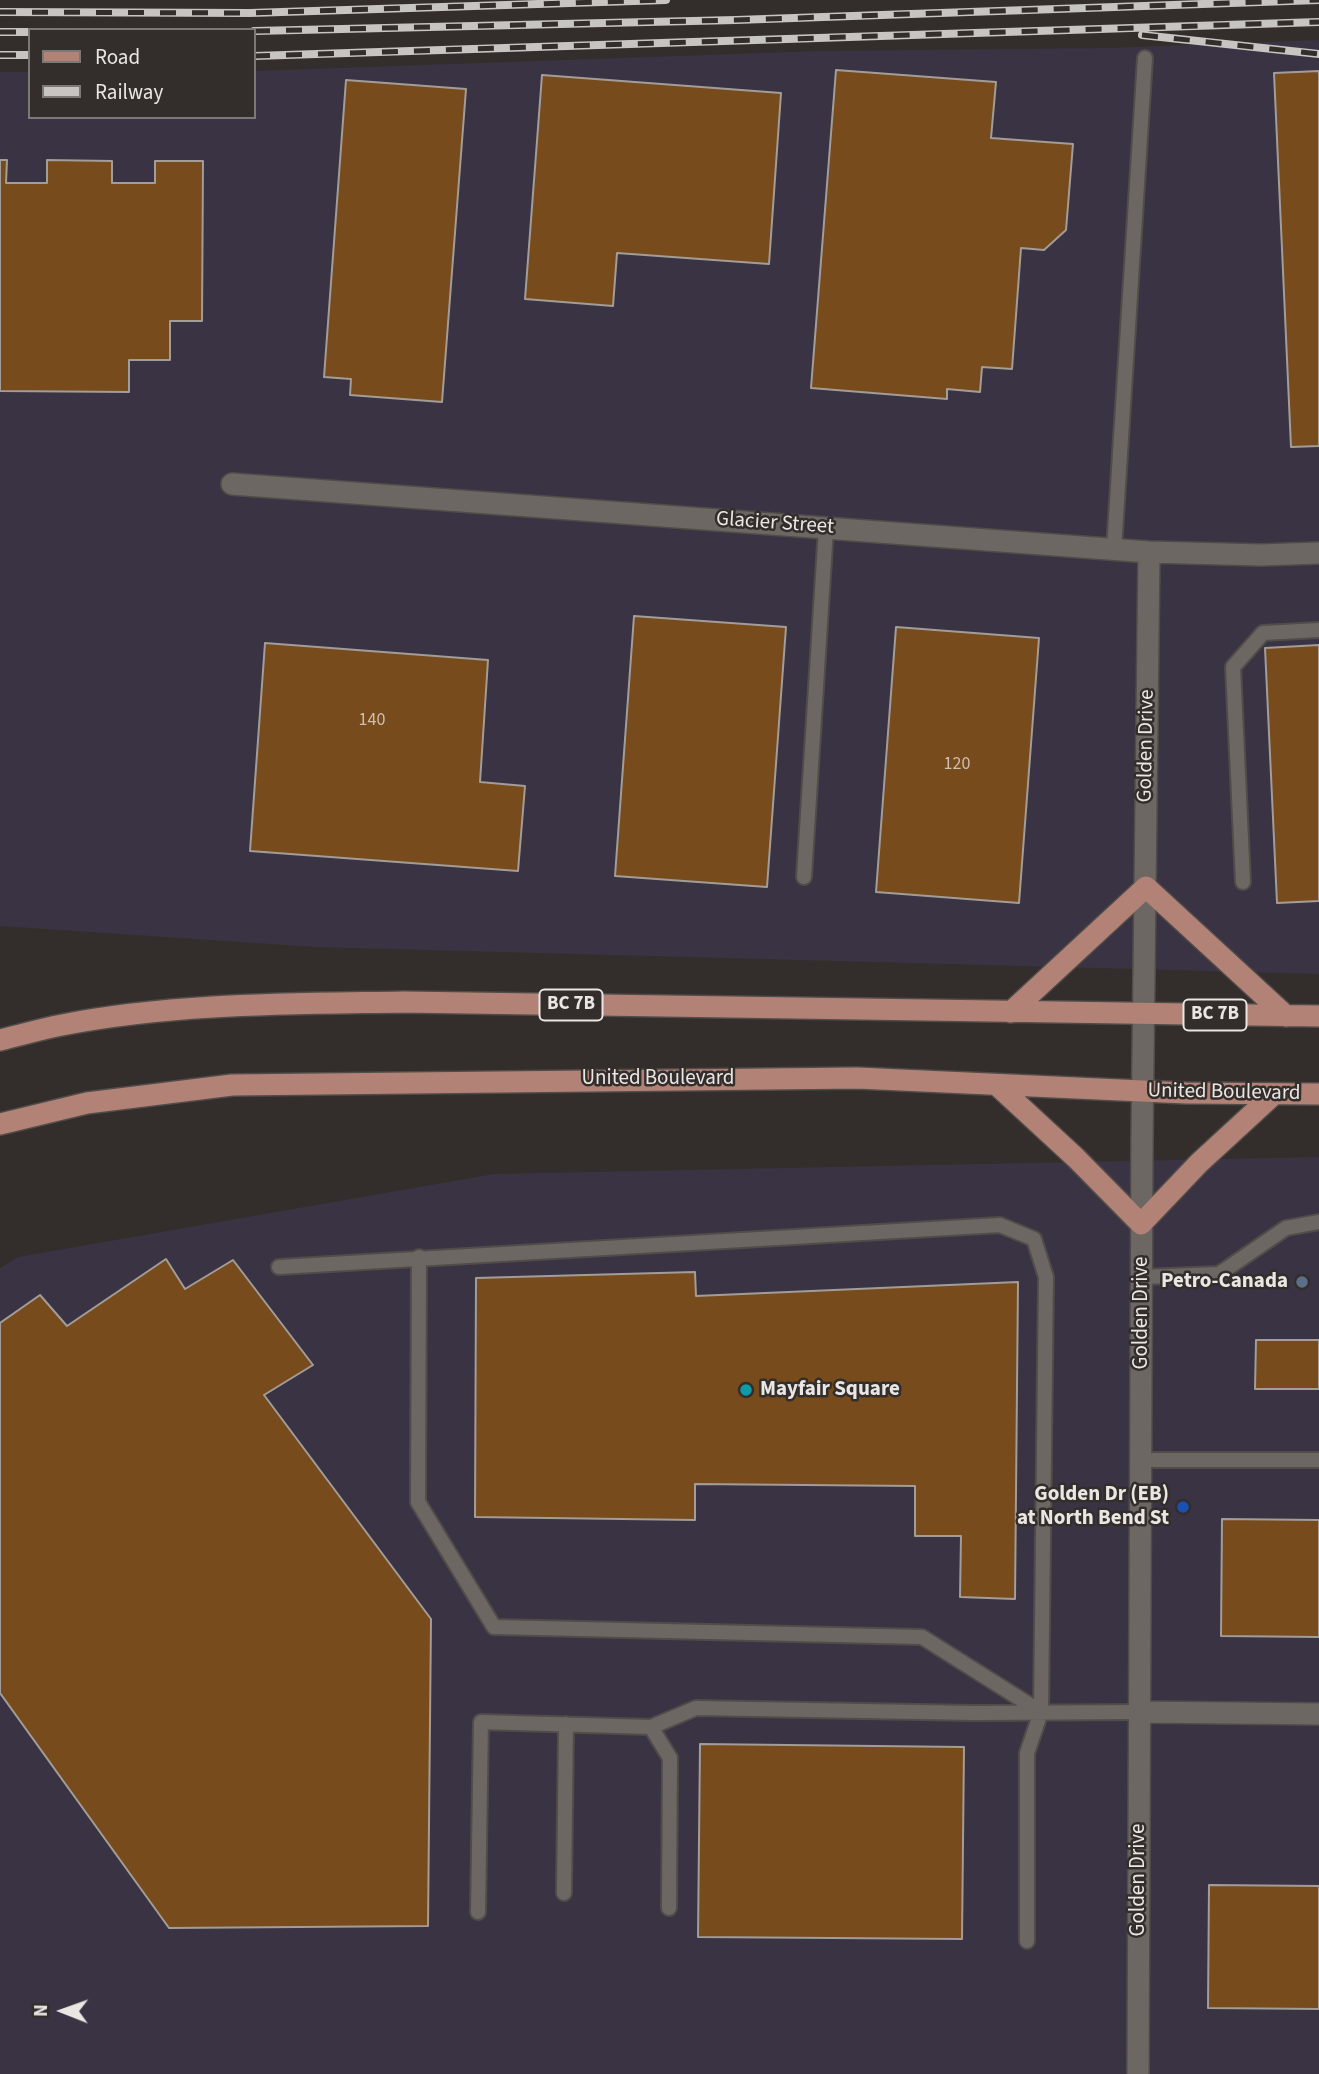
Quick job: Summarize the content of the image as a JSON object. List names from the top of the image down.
{
  "streets": {
    "main road": ["BC 7B", "United Boulevard"],
    "street": ["Glacier Street", "Golden Drive"]
  },
  "crossings": [
    ["Glacier Street", "Golden Drive"],
    ["Golden Drive", "BC 7B"],
    ["Golden Drive", "United Boulevard"]
  ],
  "places": ["Petro-Canada", "Mayfair Square", "Golden Dr (EB) at North Bend St"],
  "house_numbers": ["140", "120"],
  "legend": ["Road", "Railway"],
  "north": "left"
}
